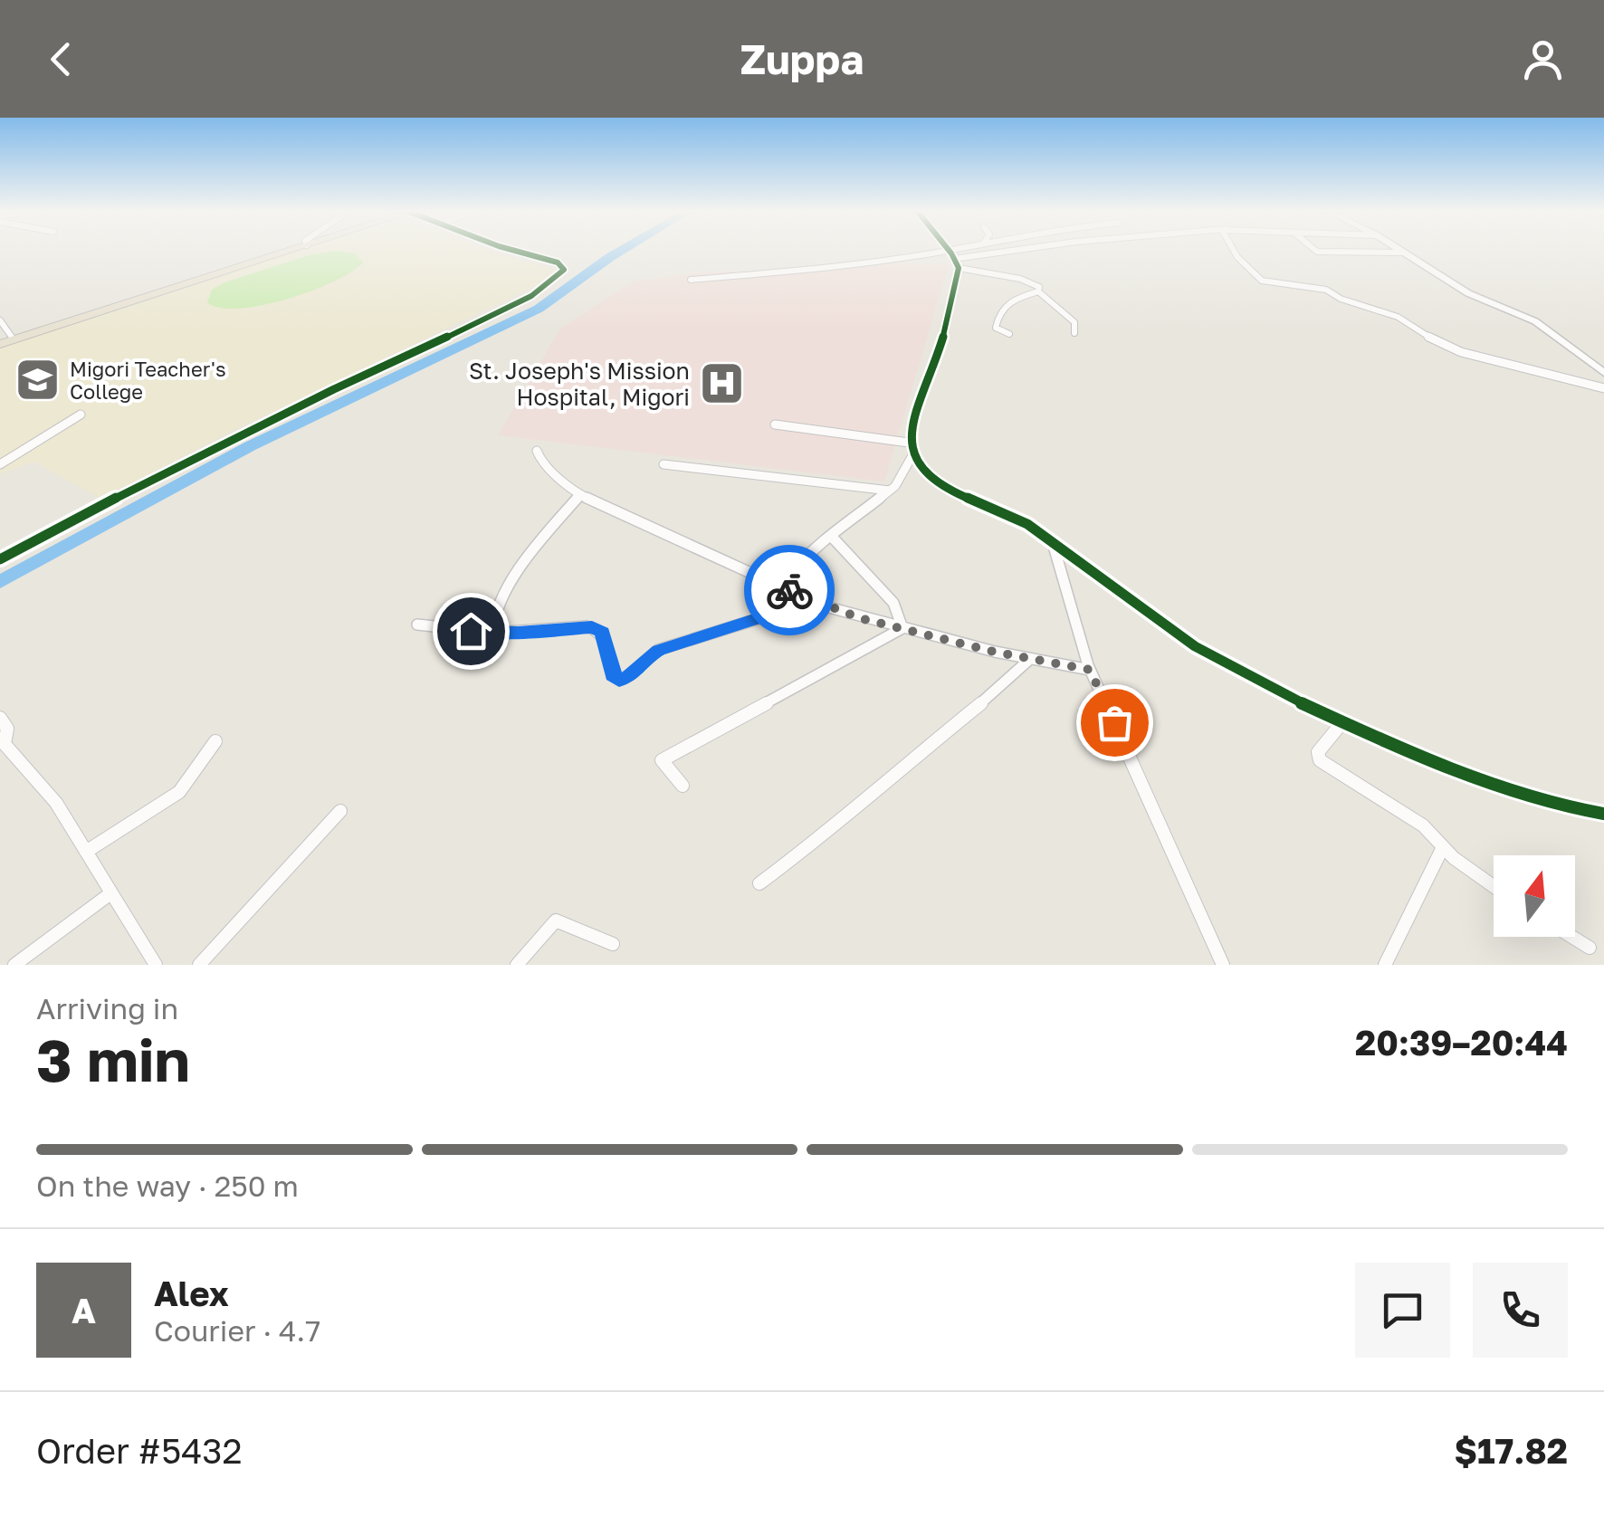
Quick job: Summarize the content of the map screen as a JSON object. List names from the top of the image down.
{
  "places": {
    "school or university": ["Migori Teacher's College"],
    "hospital": ["St. Joseph's Mission Hospital, Migori"]
  },
  "north": "top",
  "page": {
    "header": "Zuppa",
    "heading": ["3 min", "Arriving in", "20:39–20:44"],
    "panel": [
      "Alex",
      "Courier · 4.7",
      "Order #5432",
      "$17.82"
    ],
    "bar": "On the way · 250 m",
    "round": "A"
  }
}
